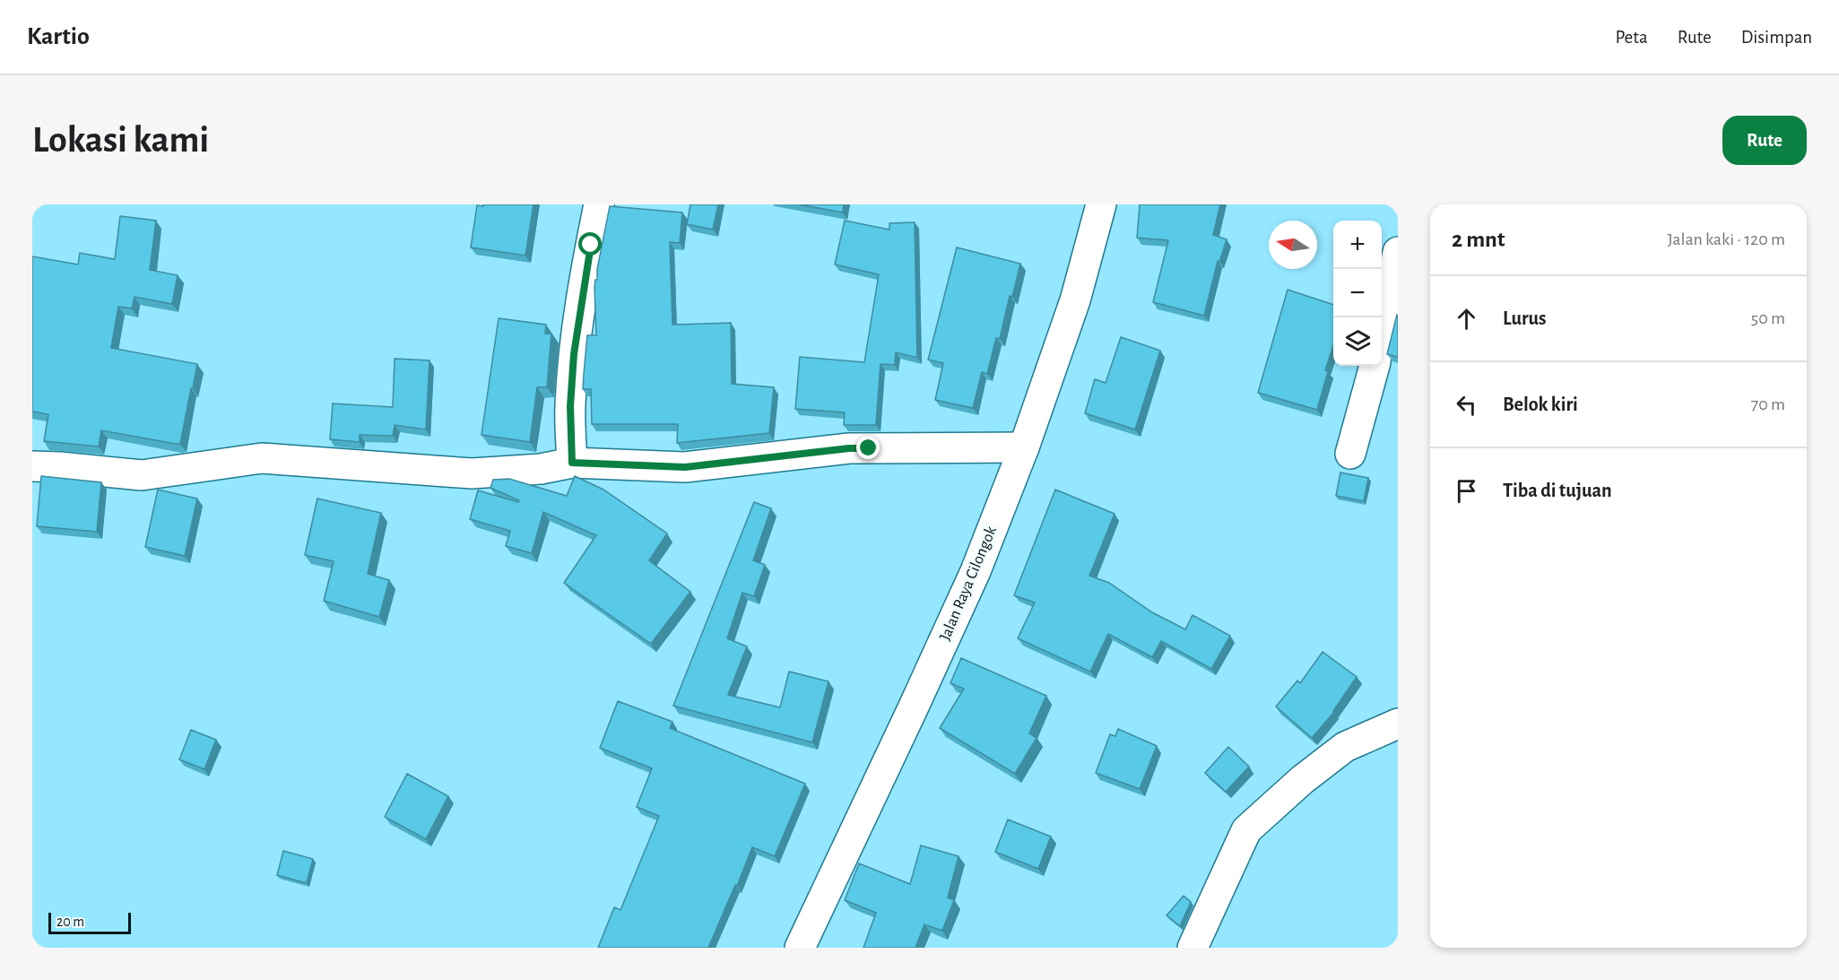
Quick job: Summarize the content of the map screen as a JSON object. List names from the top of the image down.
{
  "streets": {
    "main road": ["Jalan Raya Cilongok"]
  },
  "scale_bar": "20 m",
  "north": "left",
  "page": {
    "header": "Kartio",
    "nav": ["Peta", "Rute", "Disimpan"],
    "buttons": "Rute",
    "title": "Lokasi kami",
    "heading": ["2 mnt", "Jalan kaki · 120 m"],
    "map_buttons": ["+", "−"],
    "list": [
      ["Lurus", "50 m"],
      ["Belok kiri", "70 m"],
      "Tiba di tujuan"
    ],
    "scale": "20 m"
  }
}
